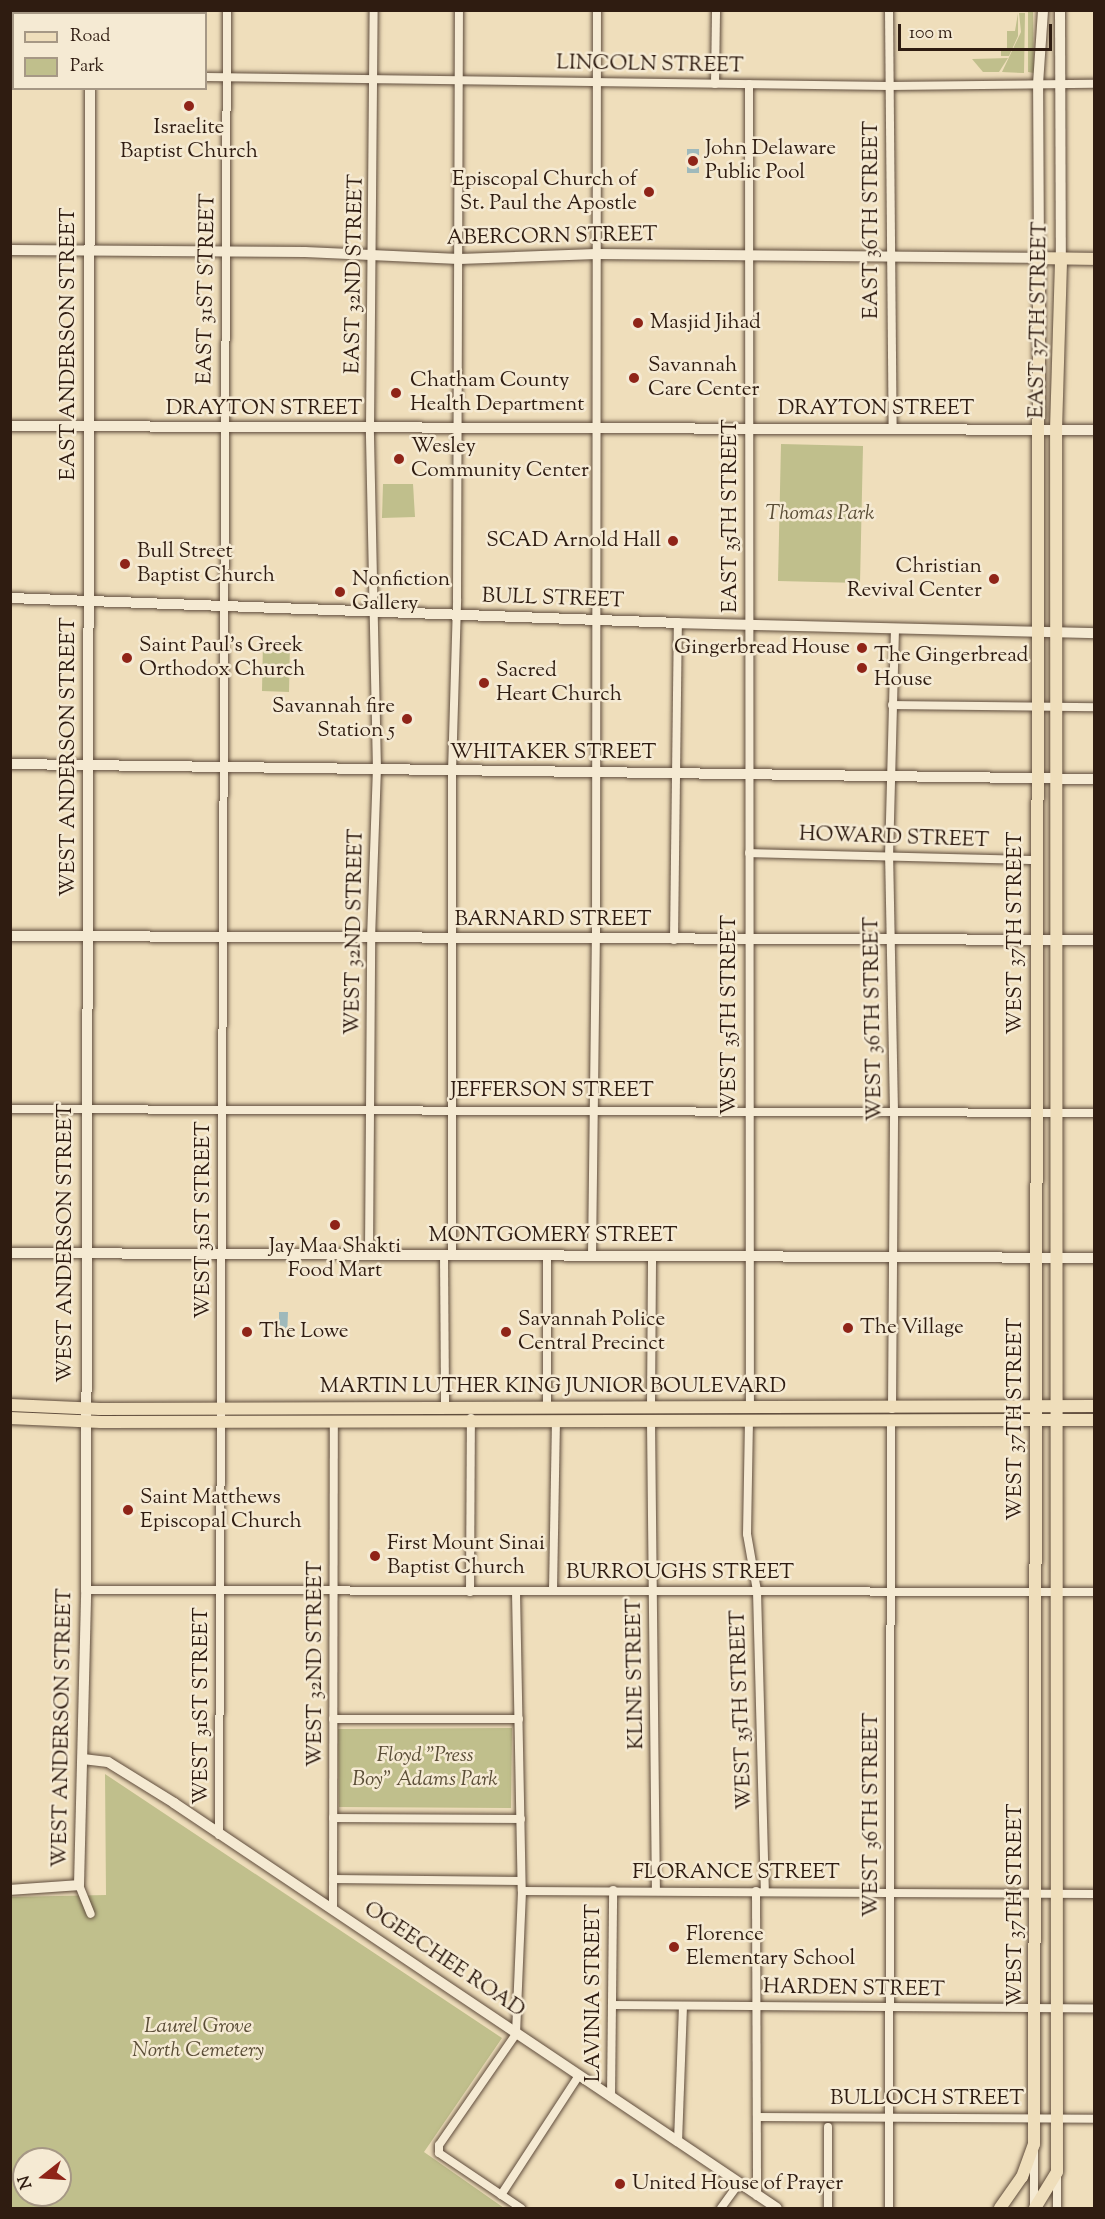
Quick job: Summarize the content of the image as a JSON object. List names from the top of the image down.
{
  "streets": {
    "main road": [
      "ABERCORN STREET",
      "EAST 37TH STREET",
      "EAST ANDERSON STREET",
      "DRAYTON STREET",
      "BULL STREET",
      "WHITAKER STREET",
      "WEST ANDERSON STREET",
      "BARNARD STREET",
      "WEST 37TH STREET",
      "MONTGOMERY STREET",
      "MARTIN LUTHER KING JUNIOR BOULEVARD",
      "OGEECHEE ROAD"
    ],
    "street": [
      "LINCOLN STREET",
      "EAST 36TH STREET",
      "EAST 32ND STREET",
      "EAST 31ST STREET",
      "EAST 35TH STREET",
      "HOWARD STREET",
      "WEST 32ND STREET",
      "WEST 35TH STREET",
      "WEST 36TH STREET",
      "JEFFERSON STREET",
      "WEST 31ST STREET",
      "BURROUGHS STREET",
      "KLINE STREET",
      "FLORANCE STREET",
      "HARDEN STREET",
      "LAVINIA STREET",
      "BULLOCH STREET"
    ]
  },
  "crossings": [
    ["LINCOLN STREET", "EAST 36TH STREET"],
    ["LINCOLN STREET", "EAST 32ND STREET"],
    ["LINCOLN STREET", "EAST 31ST STREET"],
    ["LINCOLN STREET", "EAST 37TH STREET"],
    ["LINCOLN STREET", "EAST 35TH STREET"],
    ["EAST 36TH STREET", "ABERCORN STREET"],
    ["EAST 36TH STREET", "DRAYTON STREET"],
    ["ABERCORN STREET", "EAST 32ND STREET"],
    ["ABERCORN STREET", "EAST 31ST STREET"],
    ["ABERCORN STREET", "EAST 37TH STREET"],
    ["ABERCORN STREET", "EAST ANDERSON STREET"],
    ["ABERCORN STREET", "EAST 35TH STREET"],
    ["EAST 32ND STREET", "DRAYTON STREET"],
    ["EAST 32ND STREET", "BULL STREET"],
    ["EAST 32ND STREET", "WEST 32ND STREET"],
    ["EAST 31ST STREET", "DRAYTON STREET"],
    ["EAST 31ST STREET", "BULL STREET"],
    ["EAST 31ST STREET", "WEST 31ST STREET"],
    ["EAST 37TH STREET", "DRAYTON STREET"],
    ["EAST 37TH STREET", "BULL STREET"],
    ["EAST 37TH STREET", "WEST 37TH STREET"],
    ["EAST ANDERSON STREET", "DRAYTON STREET"],
    ["EAST ANDERSON STREET", "BULL STREET"],
    ["EAST ANDERSON STREET", "WEST ANDERSON STREET"],
    ["DRAYTON STREET", "EAST 35TH STREET"],
    ["EAST 35TH STREET", "BULL STREET"],
    ["EAST 35TH STREET", "WEST 35TH STREET"],
    ["BULL STREET", "WEST ANDERSON STREET"],
    ["BULL STREET", "WEST 32ND STREET"],
    ["BULL STREET", "WEST 37TH STREET"],
    ["BULL STREET", "WEST 35TH STREET"],
    ["BULL STREET", "WEST 36TH STREET"],
    ["BULL STREET", "WEST 31ST STREET"],
    ["WHITAKER STREET", "WEST ANDERSON STREET"],
    ["WHITAKER STREET", "WEST 32ND STREET"],
    ["WHITAKER STREET", "WEST 37TH STREET"],
    ["WHITAKER STREET", "WEST 35TH STREET"],
    ["WHITAKER STREET", "WEST 36TH STREET"],
    ["WHITAKER STREET", "WEST 31ST STREET"],
    ["WEST ANDERSON STREET", "BARNARD STREET"],
    ["WEST ANDERSON STREET", "JEFFERSON STREET"],
    ["WEST ANDERSON STREET", "MONTGOMERY STREET"],
    ["WEST ANDERSON STREET", "MARTIN LUTHER KING JUNIOR BOULEVARD"],
    ["WEST ANDERSON STREET", "BURROUGHS STREET"],
    ["WEST ANDERSON STREET", "OGEECHEE ROAD"],
    ["HOWARD STREET", "WEST 37TH STREET"],
    ["HOWARD STREET", "WEST 35TH STREET"],
    ["HOWARD STREET", "WEST 36TH STREET"],
    ["BARNARD STREET", "WEST 32ND STREET"],
    ["BARNARD STREET", "WEST 37TH STREET"],
    ["BARNARD STREET", "WEST 35TH STREET"],
    ["BARNARD STREET", "WEST 36TH STREET"],
    ["BARNARD STREET", "WEST 31ST STREET"],
    ["WEST 32ND STREET", "JEFFERSON STREET"],
    ["WEST 32ND STREET", "MONTGOMERY STREET"],
    ["WEST 32ND STREET", "MARTIN LUTHER KING JUNIOR BOULEVARD"],
    ["WEST 32ND STREET", "BURROUGHS STREET"],
    ["WEST 32ND STREET", "OGEECHEE ROAD"],
    ["WEST 37TH STREET", "JEFFERSON STREET"],
    ["WEST 37TH STREET", "MONTGOMERY STREET"],
    ["WEST 37TH STREET", "MARTIN LUTHER KING JUNIOR BOULEVARD"],
    ["WEST 37TH STREET", "BURROUGHS STREET"],
    ["WEST 37TH STREET", "FLORANCE STREET"],
    ["WEST 37TH STREET", "HARDEN STREET"],
    ["WEST 37TH STREET", "BULLOCH STREET"],
    ["WEST 35TH STREET", "JEFFERSON STREET"],
    ["WEST 35TH STREET", "MONTGOMERY STREET"],
    ["WEST 35TH STREET", "MARTIN LUTHER KING JUNIOR BOULEVARD"],
    ["WEST 35TH STREET", "BURROUGHS STREET"],
    ["WEST 35TH STREET", "FLORANCE STREET"],
    ["WEST 35TH STREET", "OGEECHEE ROAD"],
    ["WEST 35TH STREET", "HARDEN STREET"],
    ["WEST 35TH STREET", "BULLOCH STREET"],
    ["WEST 36TH STREET", "JEFFERSON STREET"],
    ["WEST 36TH STREET", "MONTGOMERY STREET"],
    ["WEST 36TH STREET", "MARTIN LUTHER KING JUNIOR BOULEVARD"],
    ["WEST 36TH STREET", "BURROUGHS STREET"],
    ["WEST 36TH STREET", "FLORANCE STREET"],
    ["WEST 36TH STREET", "HARDEN STREET"],
    ["WEST 36TH STREET", "BULLOCH STREET"],
    ["JEFFERSON STREET", "WEST 31ST STREET"],
    ["WEST 31ST STREET", "MONTGOMERY STREET"],
    ["WEST 31ST STREET", "MARTIN LUTHER KING JUNIOR BOULEVARD"],
    ["WEST 31ST STREET", "BURROUGHS STREET"],
    ["WEST 31ST STREET", "OGEECHEE ROAD"],
    ["MARTIN LUTHER KING JUNIOR BOULEVARD", "KLINE STREET"],
    ["BURROUGHS STREET", "KLINE STREET"],
    ["KLINE STREET", "FLORANCE STREET"],
    ["FLORANCE STREET", "LAVINIA STREET"],
    ["OGEECHEE ROAD", "LAVINIA STREET"],
    ["HARDEN STREET", "LAVINIA STREET"]
  ],
  "parks": ["Thomas Park", "Floyd \"Press Boy\" Adams Park", "Laurel Grove North Cemetery"],
  "places": [
    "Israelite Baptist Church",
    "John Delaware Public Pool",
    "Episcopal Church of St. Paul the Apostle",
    "Masjid Jihad",
    "Savannah Care Center",
    "Chatham County Health Department",
    "Wesley Community Center",
    "SCAD Arnold Hall",
    "Bull Street Baptist Church",
    "Christian Revival Center",
    "Nonfiction Gallery",
    "Gingerbread House",
    "Saint Paul's Greek Orthodox Church",
    "The Gingerbread House",
    "Sacred Heart Church",
    "Savannah fire Station 5",
    "Jay Maa Shakti Food Mart",
    "The Village",
    "The Lowe",
    "Savannah Police Central Precinct",
    "Saint Matthews Episcopal Church",
    "First Mount Sinai Baptist Church",
    "Florence Elementary School",
    "United House of Prayer"
  ],
  "legend": ["Road", "Park"],
  "scale_bar": "100 m",
  "north": "left"
}
